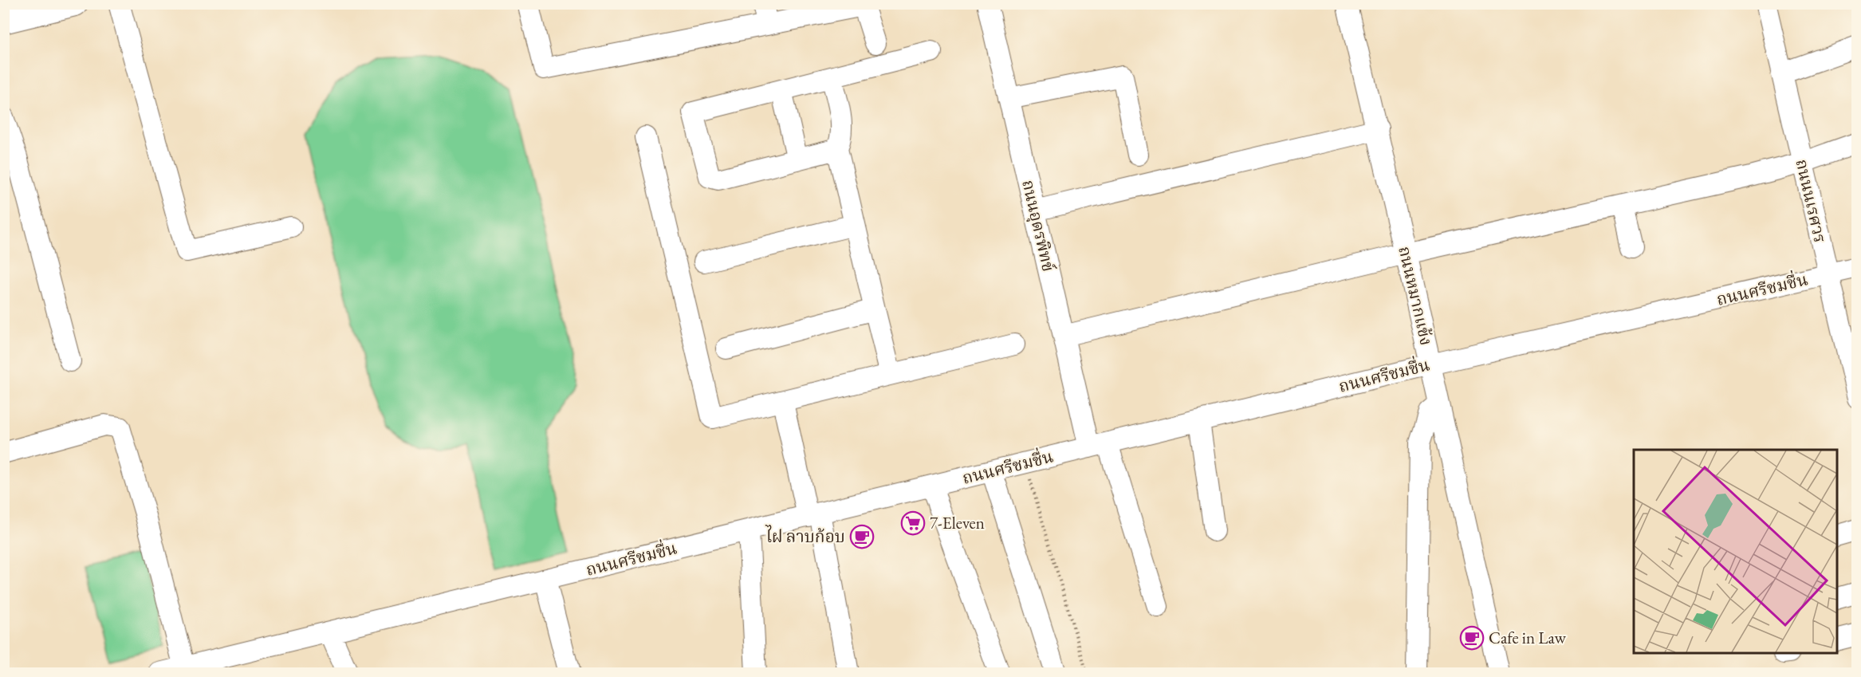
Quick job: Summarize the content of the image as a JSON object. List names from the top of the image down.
{
  "streets": {
    "street": [
      "ถนนนเรศวร",
      "ถนนอุดรพิทข์",
      "ถนนศรีชมชื่น",
      "ถนนหมากแข้ง"
    ]
  },
  "crossings": [
    ["ถนนนเรศวร", "ถนนศรีชมชื่น"],
    ["ถนนอุดรพิทข์", "ถนนศรีชมชื่น"],
    ["ถนนศรีชมชื่น", "ถนนหมากแข้ง"]
  ],
  "places": {
    "supermarket": ["7-Eleven"],
    "cafe": ["ไฝ ลาบก้อบ", "Cafe in Law"]
  }
}
